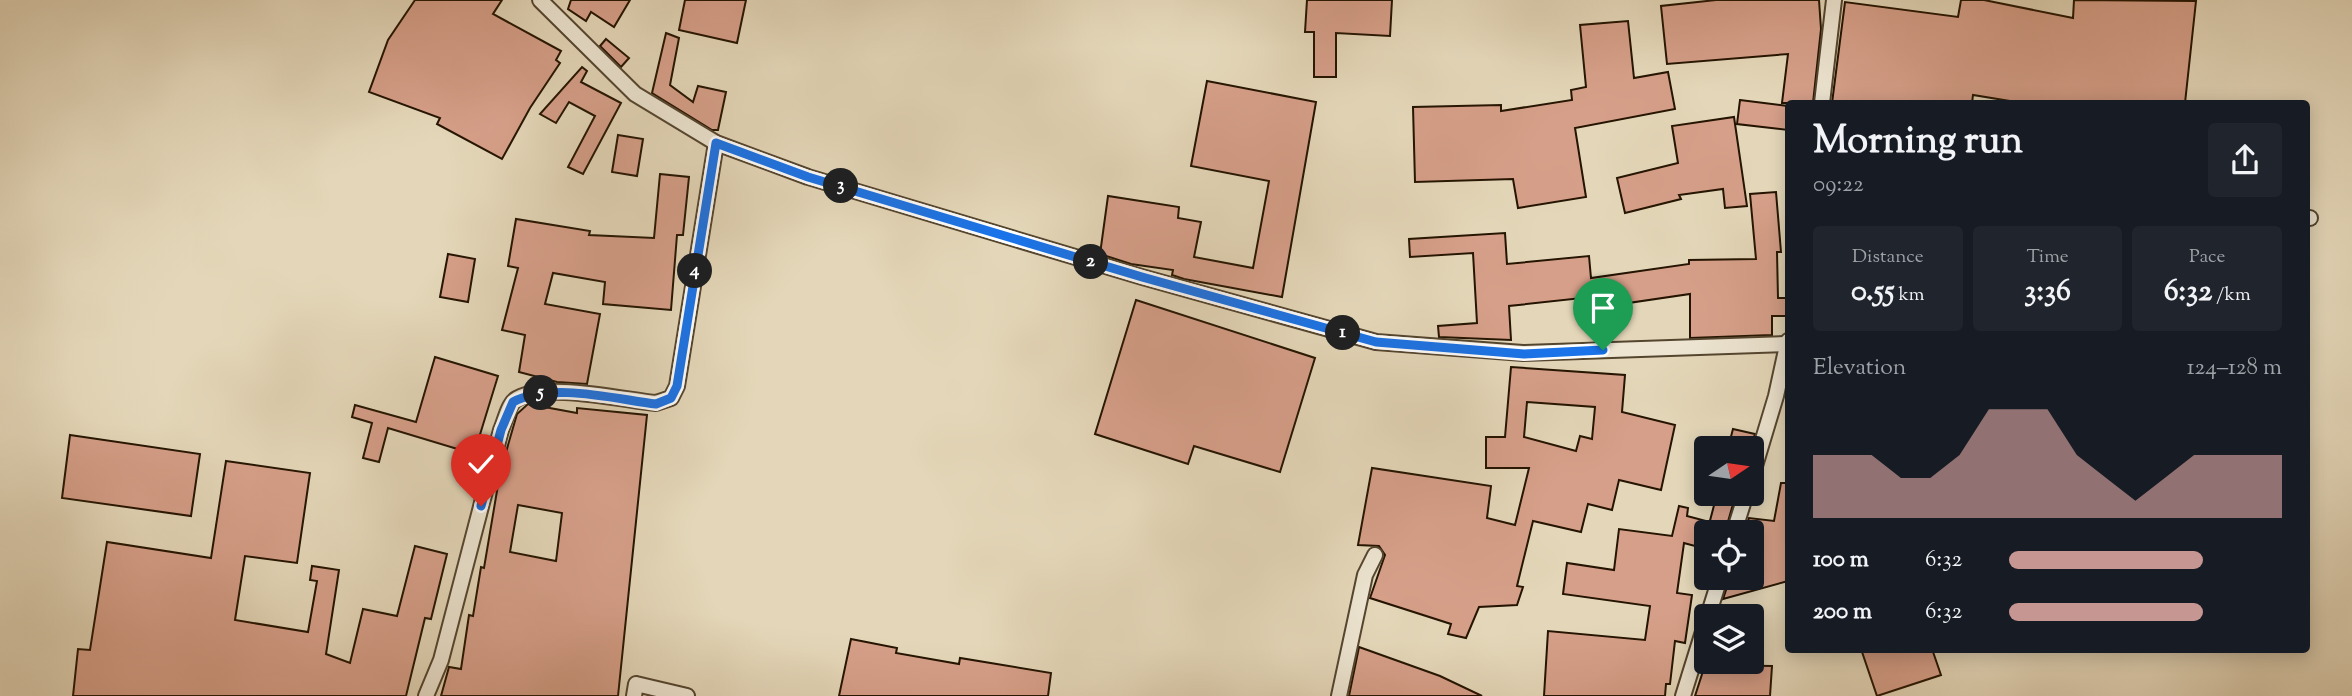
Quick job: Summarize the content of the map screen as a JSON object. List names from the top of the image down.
{
  "north": "right",
  "page": {
    "heading": ["Morning run", "09:22"],
    "pins": [
      "3",
      "2",
      "4",
      "1",
      "5"
    ],
    "stats": [
      ["Distance", "0.55 km"],
      ["Time", "3:36"],
      ["Pace", "6:32 /km"]
    ],
    "chart": ["Elevation", "124–128 m"],
    "list": [
      {
        "name": "100 m",
        "note": "6:32"
      },
      {
        "name": "200 m",
        "note": "6:32"
      }
    ]
  }
}
